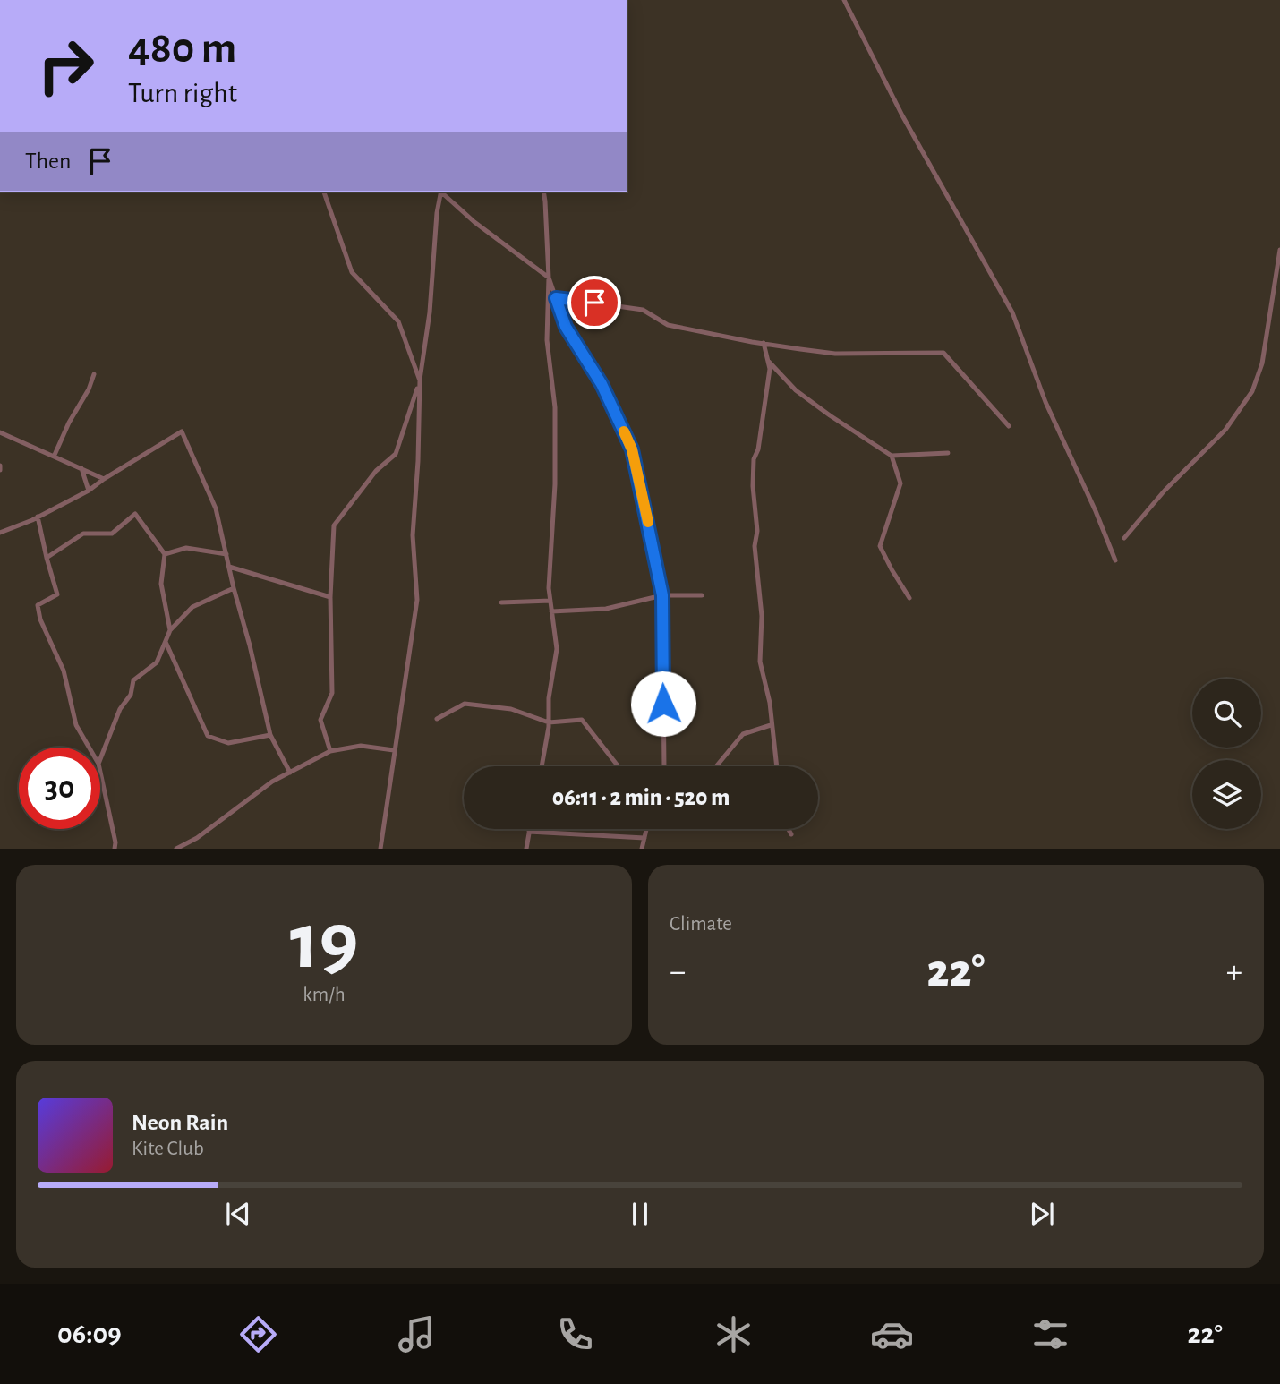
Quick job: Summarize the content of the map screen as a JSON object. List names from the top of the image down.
{
  "page": {
    "turn": ["480 m", "Turn right"],
    "then": "Then",
    "limit": "30",
    "trip": "06:11 · 2 min · 520 m",
    "tile": [
      ["19", "km/h"],
      "Climate"
    ],
    "heat": ["−", "22°", "+"],
    "song": ["Neon Rain", "Kite Club"],
    "tabs": ["06:09", "22°"]
  }
}
